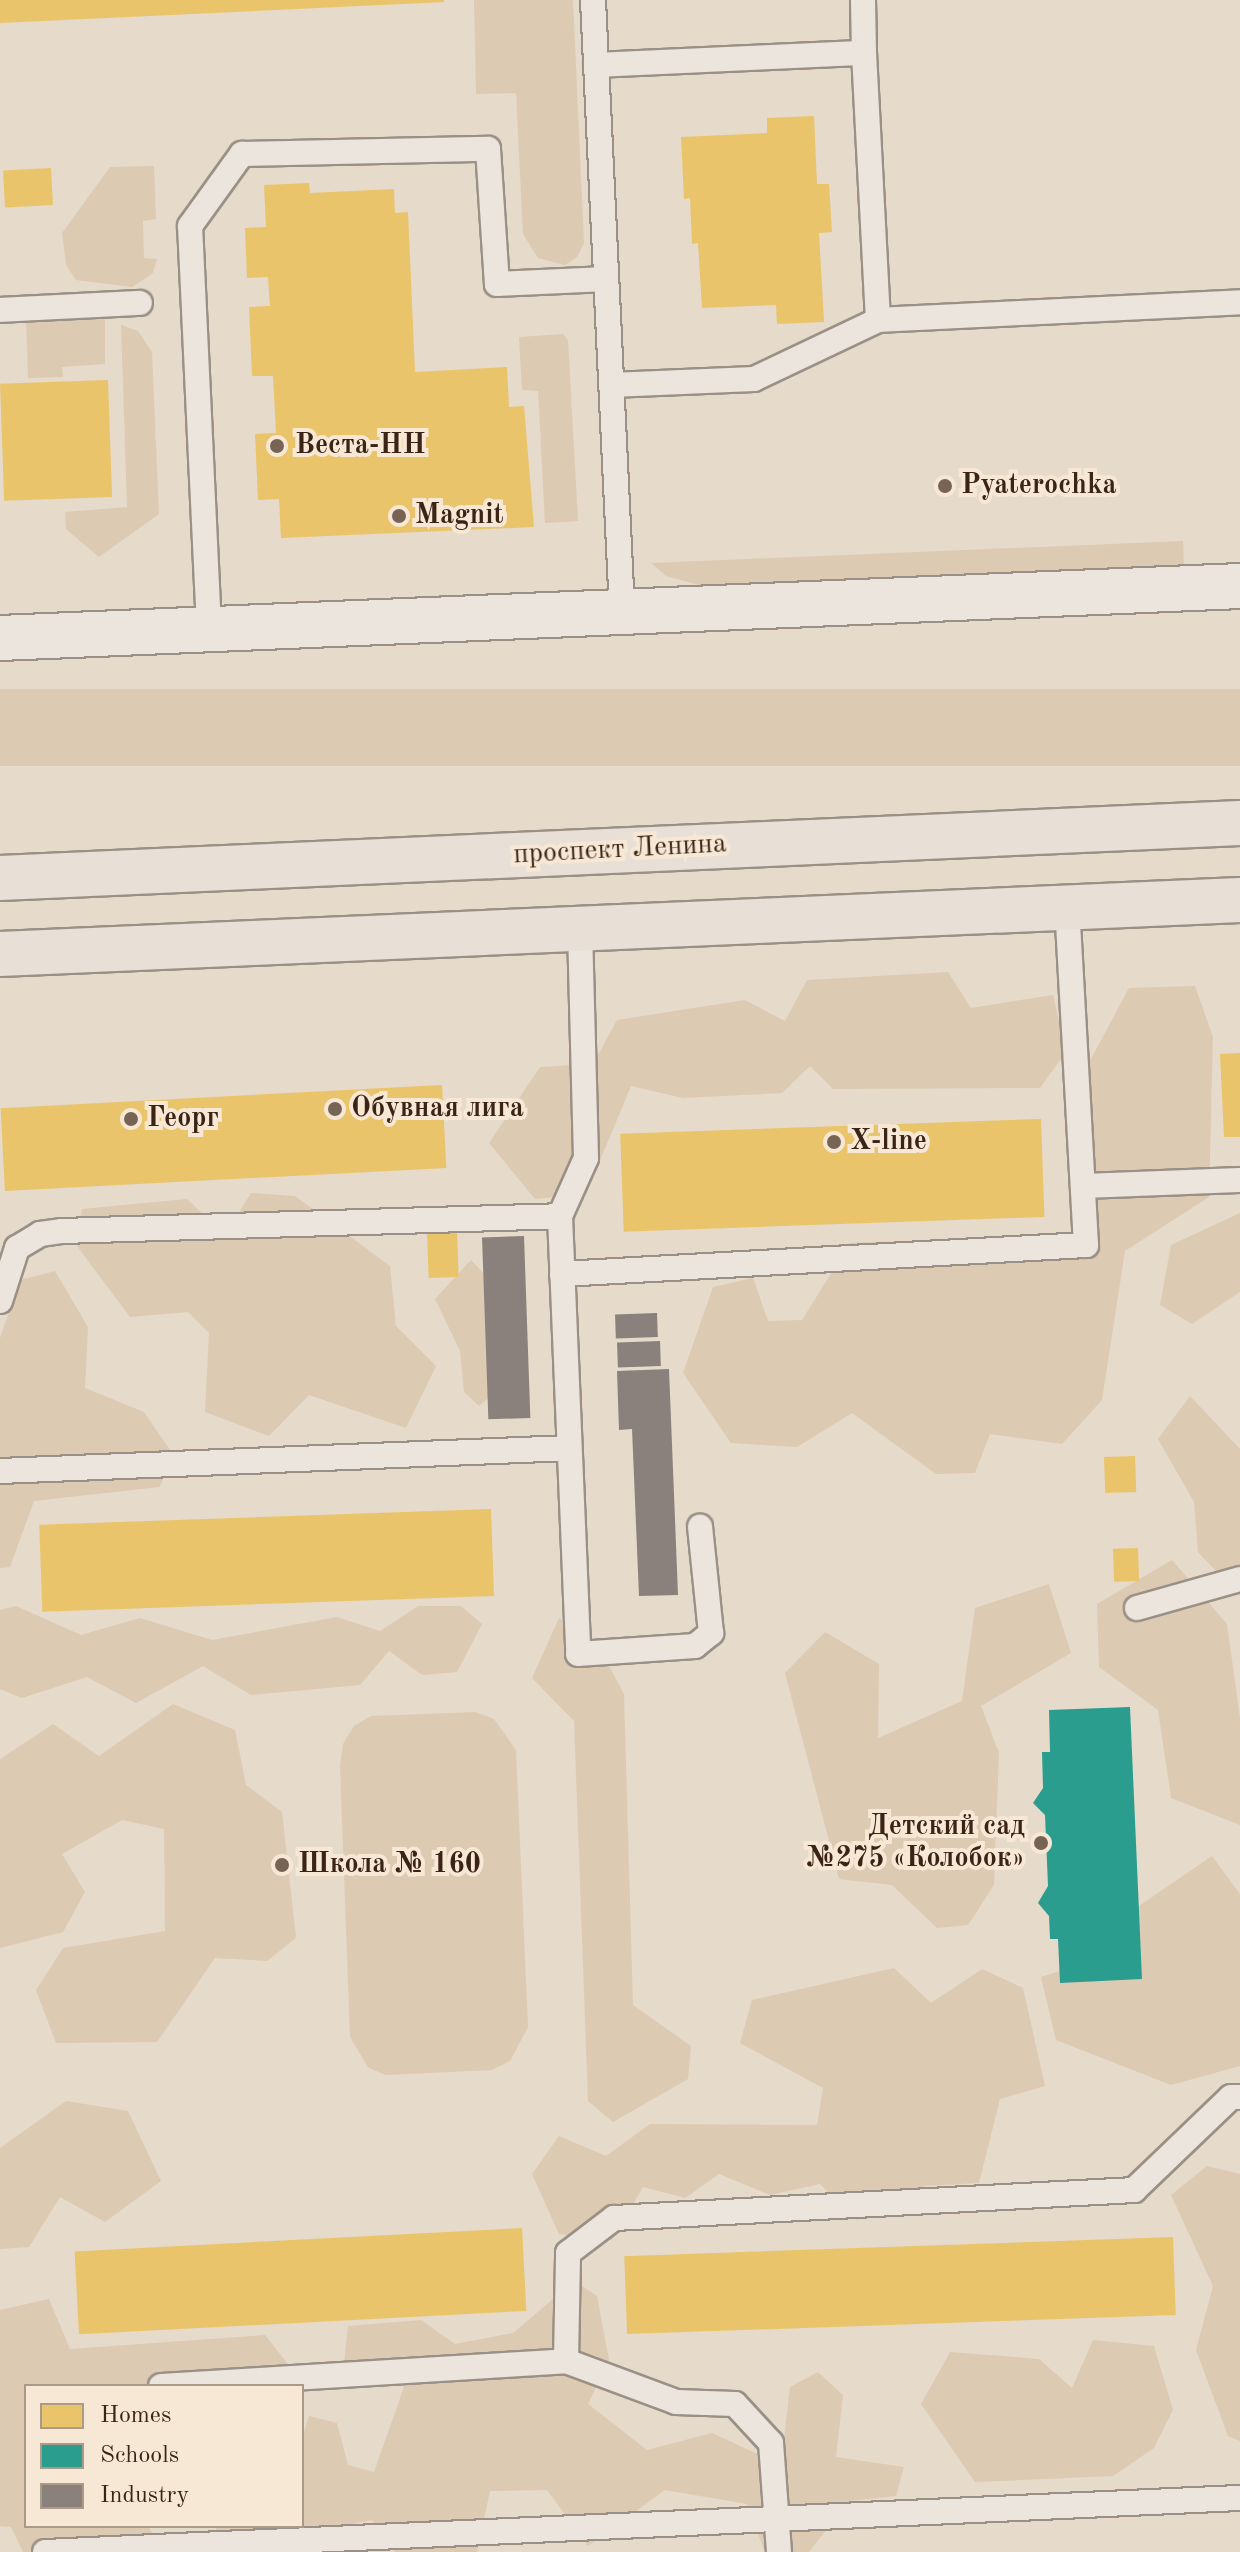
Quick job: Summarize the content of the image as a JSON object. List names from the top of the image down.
{
  "streets": {
    "main road": ["проспект Ленина"]
  },
  "places": [
    "Веста-НН",
    "Pyaterochka",
    "Magnit",
    "Обувная лига",
    "Георг",
    "X-line",
    "Детский сад №275 «Колобок»",
    "Школа № 160"
  ],
  "legend": ["Homes", "Schools", "Industry"]
}
